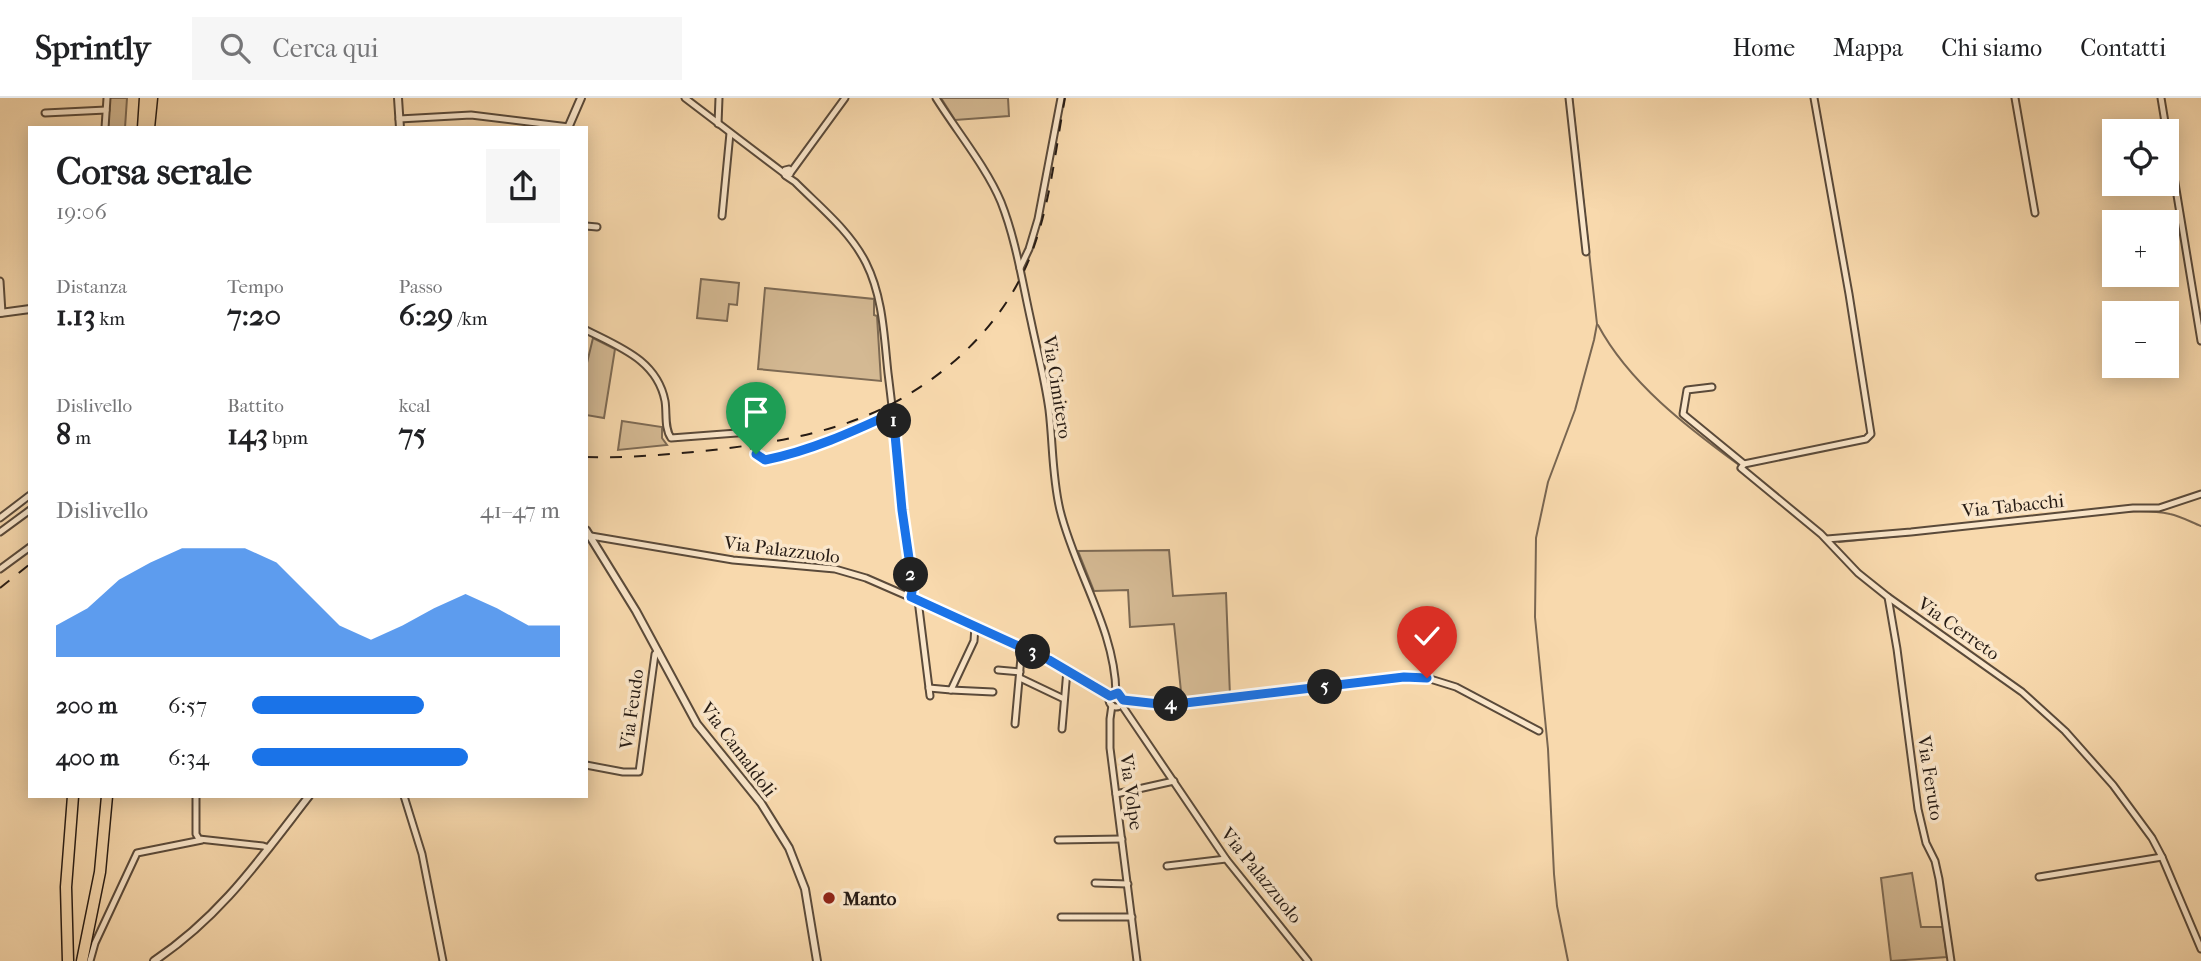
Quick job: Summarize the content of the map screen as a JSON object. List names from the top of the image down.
{
  "streets": {
    "street": [
      "Via Cimitero",
      "Via Tabacchi",
      "Via Palazzuolo",
      "Via Cerreto",
      "Via Feudo",
      "Via Camaldoli",
      "Via Feruto",
      "Via Volpe"
    ]
  },
  "crossings": [
    ["Via Cimitero", "Via Palazzuolo"],
    ["Via Cimitero", "Via Volpe"],
    ["Via Tabacchi", "Via Cerreto"],
    ["Via Palazzuolo", "Via Camaldoli"],
    ["Via Cerreto", "Via Feruto"],
    ["Via Feudo", "Via Camaldoli"]
  ],
  "places": ["Manto"],
  "page": {
    "header": "Sprintly",
    "search": "Cerca qui",
    "nav": [
      "Home",
      "Mappa",
      "Chi siamo",
      "Contatti"
    ],
    "map_buttons": ["+", "−"],
    "heading": ["Corsa serale", "19:06"],
    "stats": [
      ["Distanza", "1.13 km"],
      ["Tempo", "7:20"],
      ["Passo", "6:29 /km"],
      ["Dislivello", "8 m"],
      ["Battito", "143 bpm"],
      ["kcal", "75"]
    ],
    "pins": [
      "1",
      "2",
      "3",
      "5",
      "4"
    ],
    "chart": ["Dislivello", "41–47 m"],
    "list": [
      {
        "name": "200 m",
        "note": "6:57"
      },
      {
        "name": "400 m",
        "note": "6:34"
      }
    ]
  }
}
